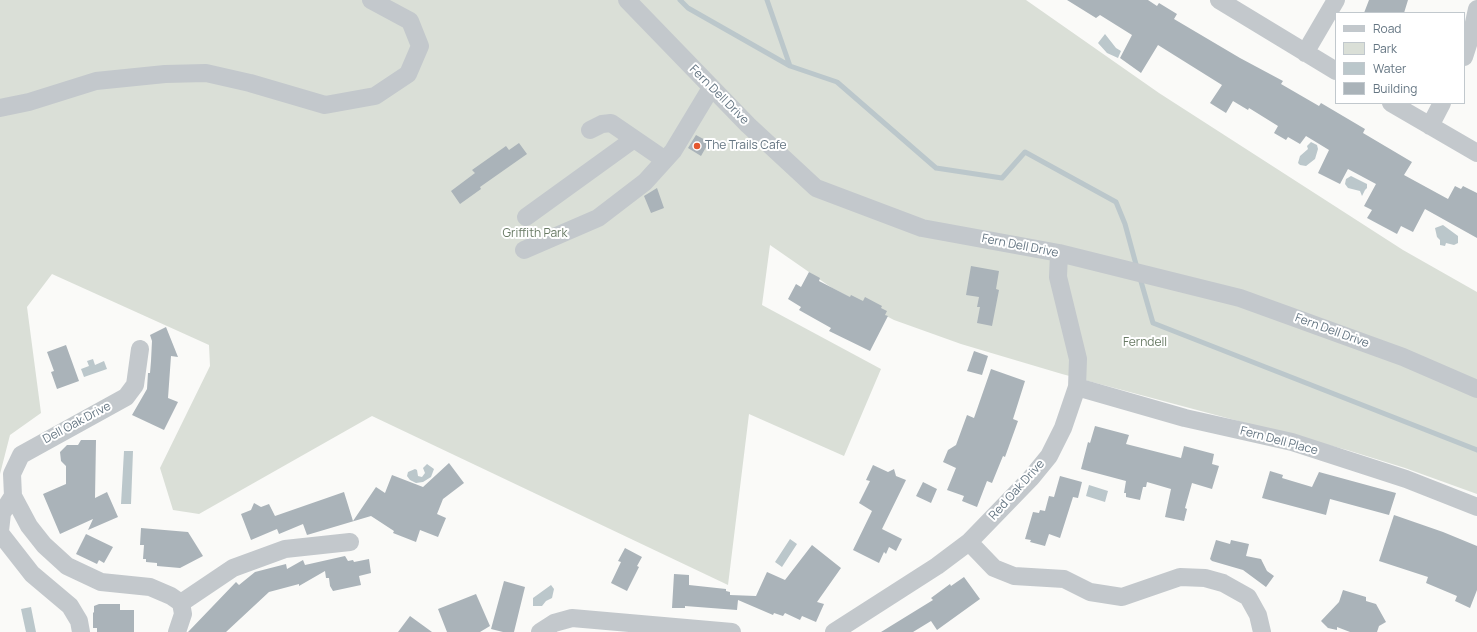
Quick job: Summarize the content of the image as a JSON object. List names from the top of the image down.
{
  "streets": {
    "street": [
      "Fern Dell Drive",
      "Dell Oak Drive",
      "Fern Dell Place",
      "Red Oak Drive"
    ]
  },
  "crossings": [
    ["Fern Dell Drive", "Red Oak Drive"],
    ["Fern Dell Place", "Red Oak Drive"]
  ],
  "parks": ["Griffith Park", "Ferndell"],
  "places": ["The Trails Cafe"],
  "legend": [
    "Road",
    "Park",
    "Water",
    "Building"
  ]
}
